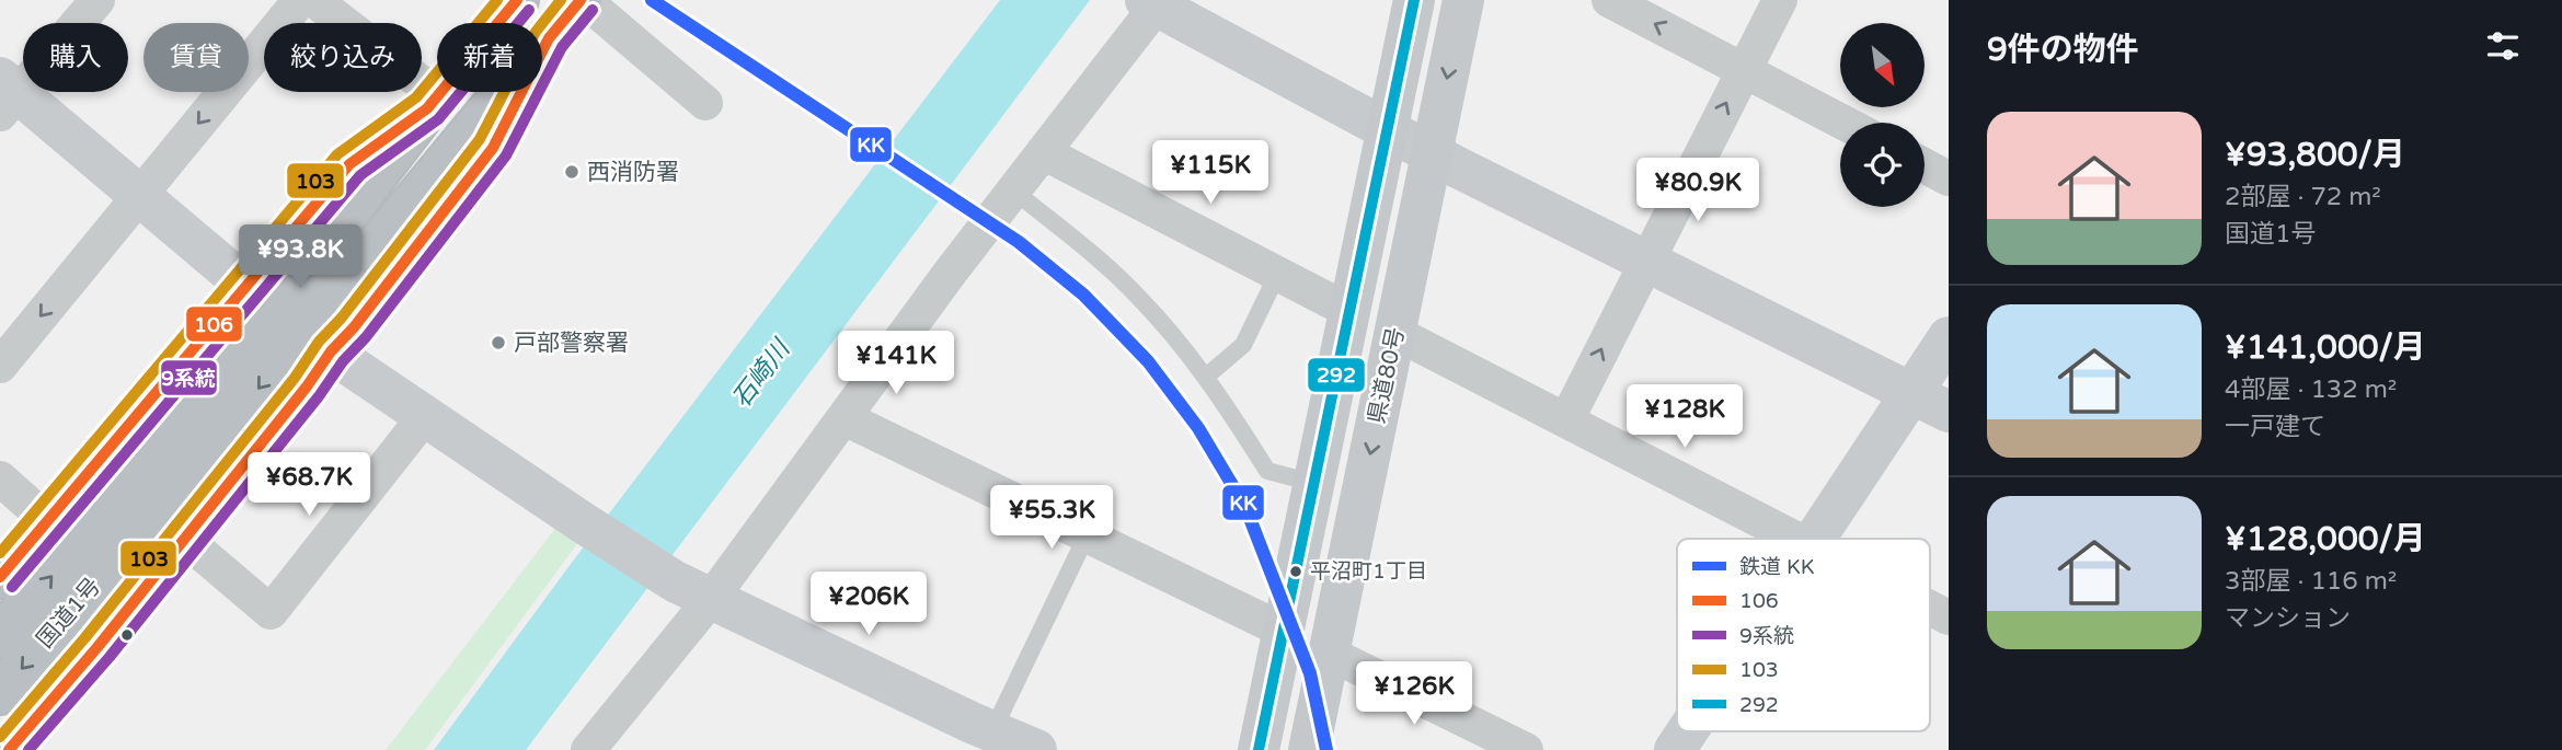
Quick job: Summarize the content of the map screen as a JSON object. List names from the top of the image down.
{
  "streets": {
    "highway": ["国道1号"],
    "main road": ["県道80号"]
  },
  "water": ["石崎川"],
  "places": ["西消防署", "戸部警察署", "平沼町1丁目"],
  "lines": [
    "rail line KK",
    "transit line 106",
    "transit line 103",
    "transit line 292",
    "transit line 9系統"
  ],
  "legend": [
    "鉄道 KK",
    "106",
    "9系統",
    "103",
    "292"
  ],
  "north": "bottom right",
  "page": {
    "heading": "9件の物件",
    "chip": [
      "購入",
      "賃貸",
      "絞り込み",
      "新着"
    ],
    "list": [
      {
        "name": "¥93,800/月",
        "note": "2部屋 · 72 m² · 国道1号"
      },
      {
        "name": "¥141,000/月",
        "note": "4部屋 · 132 m² · 一戸建て"
      },
      {
        "name": "¥128,000/月",
        "note": "3部屋 · 116 m² · マンション"
      }
    ],
    "price": [
      "¥115K",
      "¥80.9K",
      "¥93.8K",
      "¥141K",
      "¥128K",
      "¥68.7K",
      "¥55.3K",
      "¥206K",
      "¥126K"
    ]
  }
}
